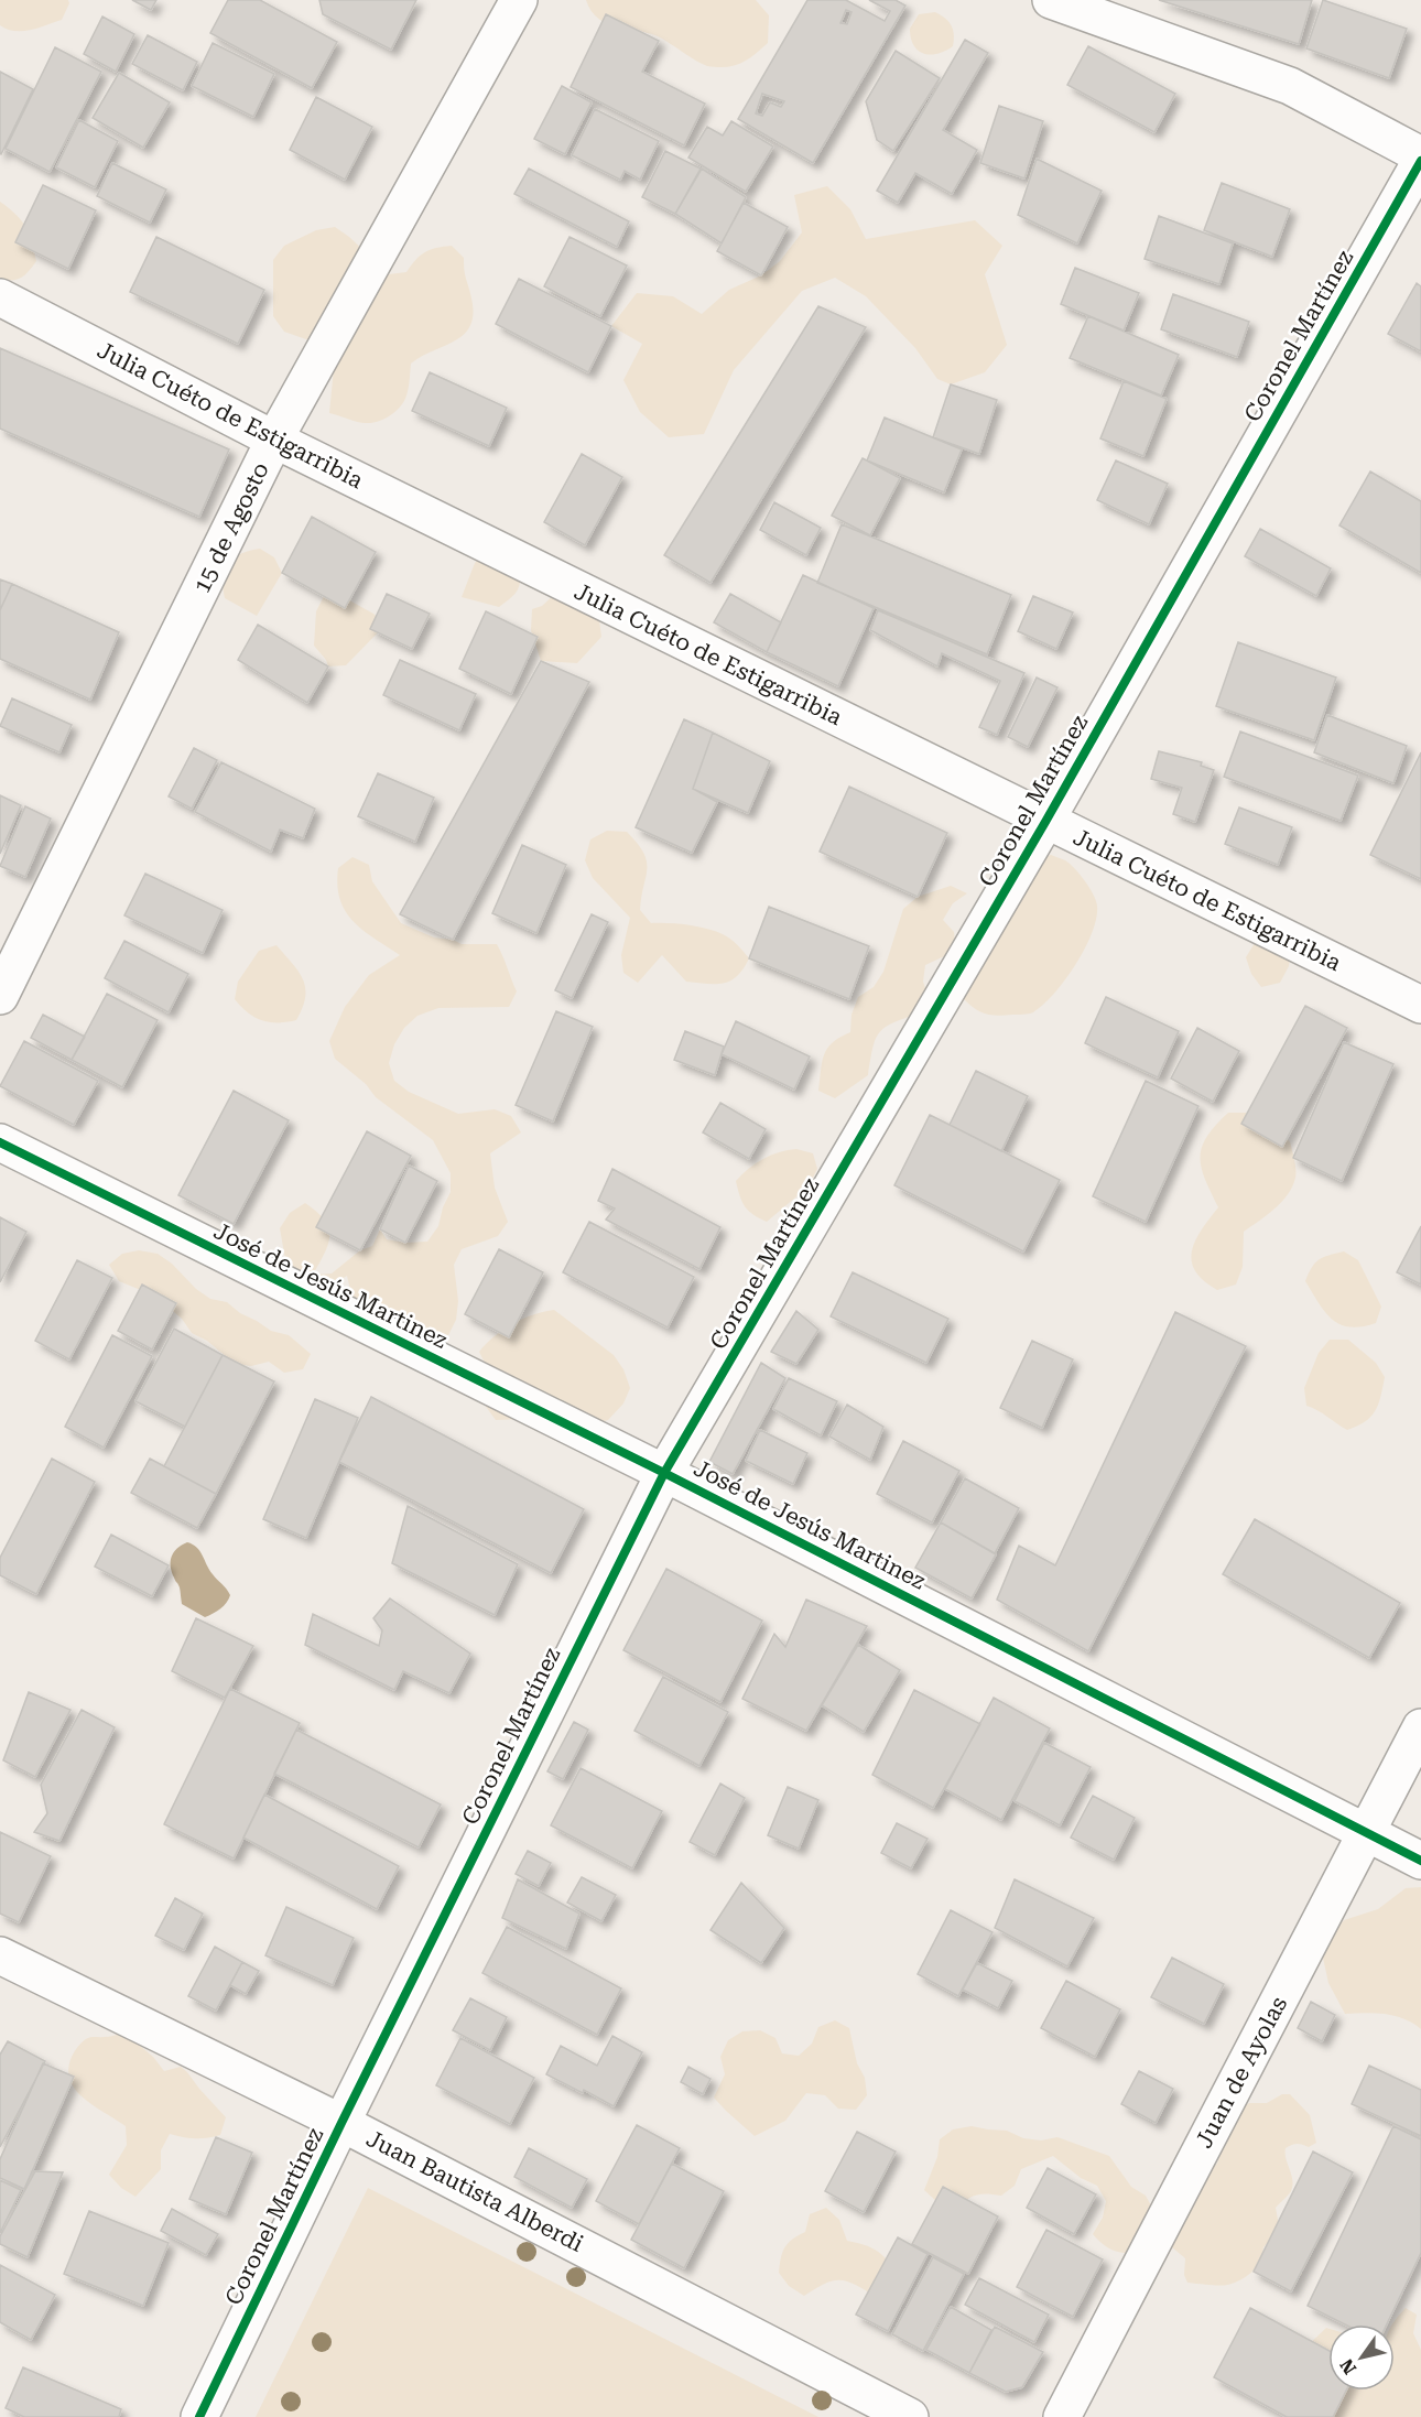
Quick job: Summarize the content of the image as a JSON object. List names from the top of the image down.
{
  "streets": {
    "street": [
      "Coronel Martínez",
      "Julia Cuéto de Estigarribia",
      "15 de Agosto",
      "José de Jesús Martinez",
      "Juan de Ayolas",
      "Juan Bautista Alberdi"
    ]
  },
  "crossings": [
    ["Coronel Martínez", "Julia Cuéto de Estigarribia"],
    ["Coronel Martínez", "José de Jesús Martinez"],
    ["Coronel Martínez", "Juan Bautista Alberdi"],
    ["Julia Cuéto de Estigarribia", "15 de Agosto"],
    ["José de Jesús Martinez", "Juan de Ayolas"]
  ],
  "north": "bottom left"
}
